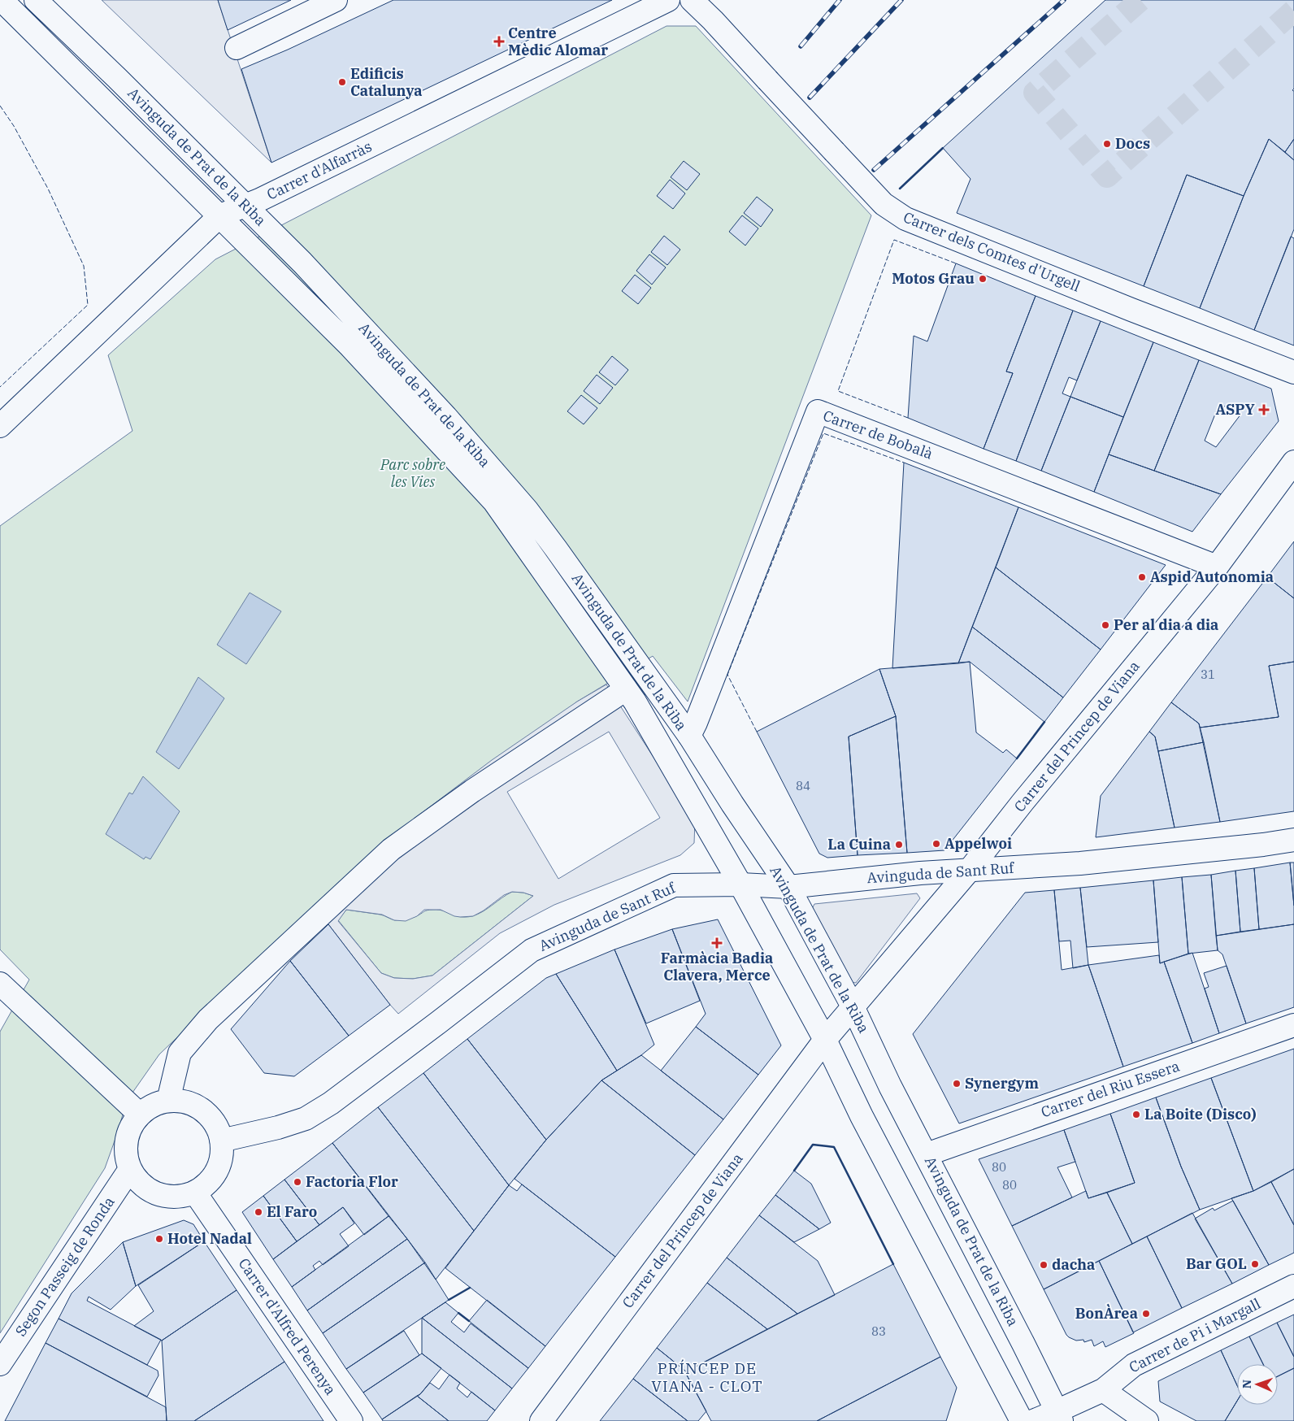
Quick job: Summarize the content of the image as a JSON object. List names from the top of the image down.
{
  "streets": {
    "street": [
      "Avinguda de Prat de la Riba",
      "Carrer d'Alfarràs",
      "Carrer dels Comtes d'Urgell",
      "Carrer de Bobalà",
      "Carrer del Princep de Viana",
      "Avinguda de Sant Ruf",
      "Carrer del Riu Essera",
      "Segon Passeig de Ronda",
      "Carrer d'Alfred Perenya",
      "Carrer de Pi i Margall"
    ]
  },
  "crossings": [
    ["Avinguda de Prat de la Riba", "Carrer d'Alfarràs"],
    ["Avinguda de Prat de la Riba", "Carrer de Bobalà"],
    ["Avinguda de Prat de la Riba", "Carrer del Princep de Viana"],
    ["Avinguda de Prat de la Riba", "Avinguda de Sant Ruf"],
    ["Avinguda de Prat de la Riba", "Carrer del Riu Essera"],
    ["Avinguda de Prat de la Riba", "Carrer de Pi i Margall"],
    ["Carrer de Bobalà", "Carrer del Princep de Viana"],
    ["Carrer del Princep de Viana", "Avinguda de Sant Ruf"],
    ["Avinguda de Sant Ruf", "Segon Passeig de Ronda"],
    ["Avinguda de Sant Ruf", "Carrer d'Alfred Perenya"],
    ["Segon Passeig de Ronda", "Carrer d'Alfred Perenya"]
  ],
  "districts": ["PRÍNCEP DE VIANA - CLOT"],
  "parks": ["Parc sobre les Vies"],
  "places": {
    "health": ["Centre Mèdic Alomar", "ASPY", "Farmàcia Badia Clavera, Merce"],
    "other": [
      "Edificis Catalunya",
      "Docs",
      "Motos Grau",
      "Aspid Autonomia",
      "Per al dia a dia",
      "Appelwoi",
      "La Cuina",
      "Synergym",
      "La Boite (Disco)",
      "Factoria Flor",
      "El Faro",
      "Hotel Nadal",
      "Bar GOL",
      "dacha",
      "BonÀrea"
    ]
  },
  "house_numbers": [
    "31",
    "84",
    "80",
    "80",
    "83"
  ],
  "north": "left"
}
